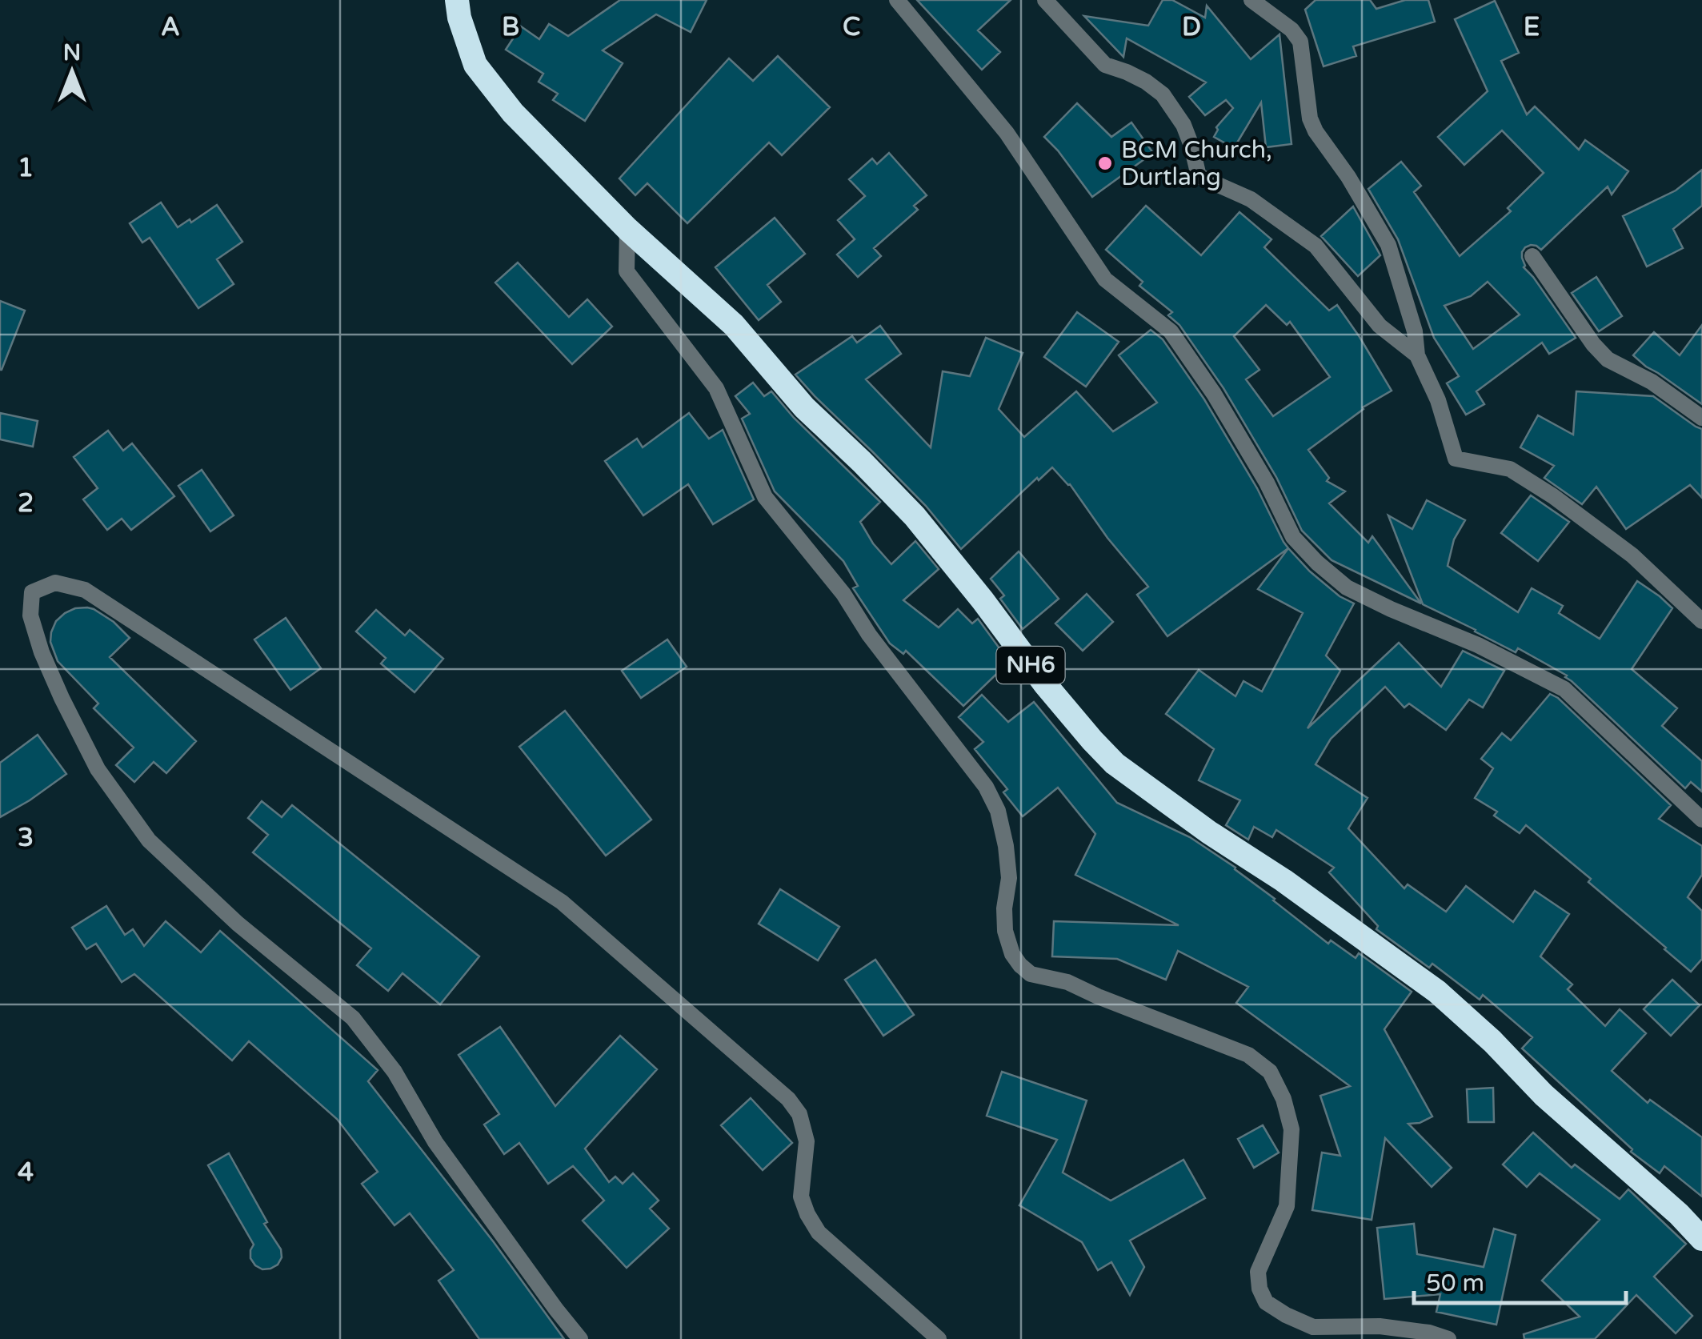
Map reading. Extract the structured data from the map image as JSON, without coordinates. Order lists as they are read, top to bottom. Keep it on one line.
{"streets":{"highway":["NH6"]},"places":["BCM Church, Durtlang"],"scale_bar":"50 m","north":"top","grid":{"columns":["A","B","C","D","E"],"rows":["1","2","3","4"]}}
